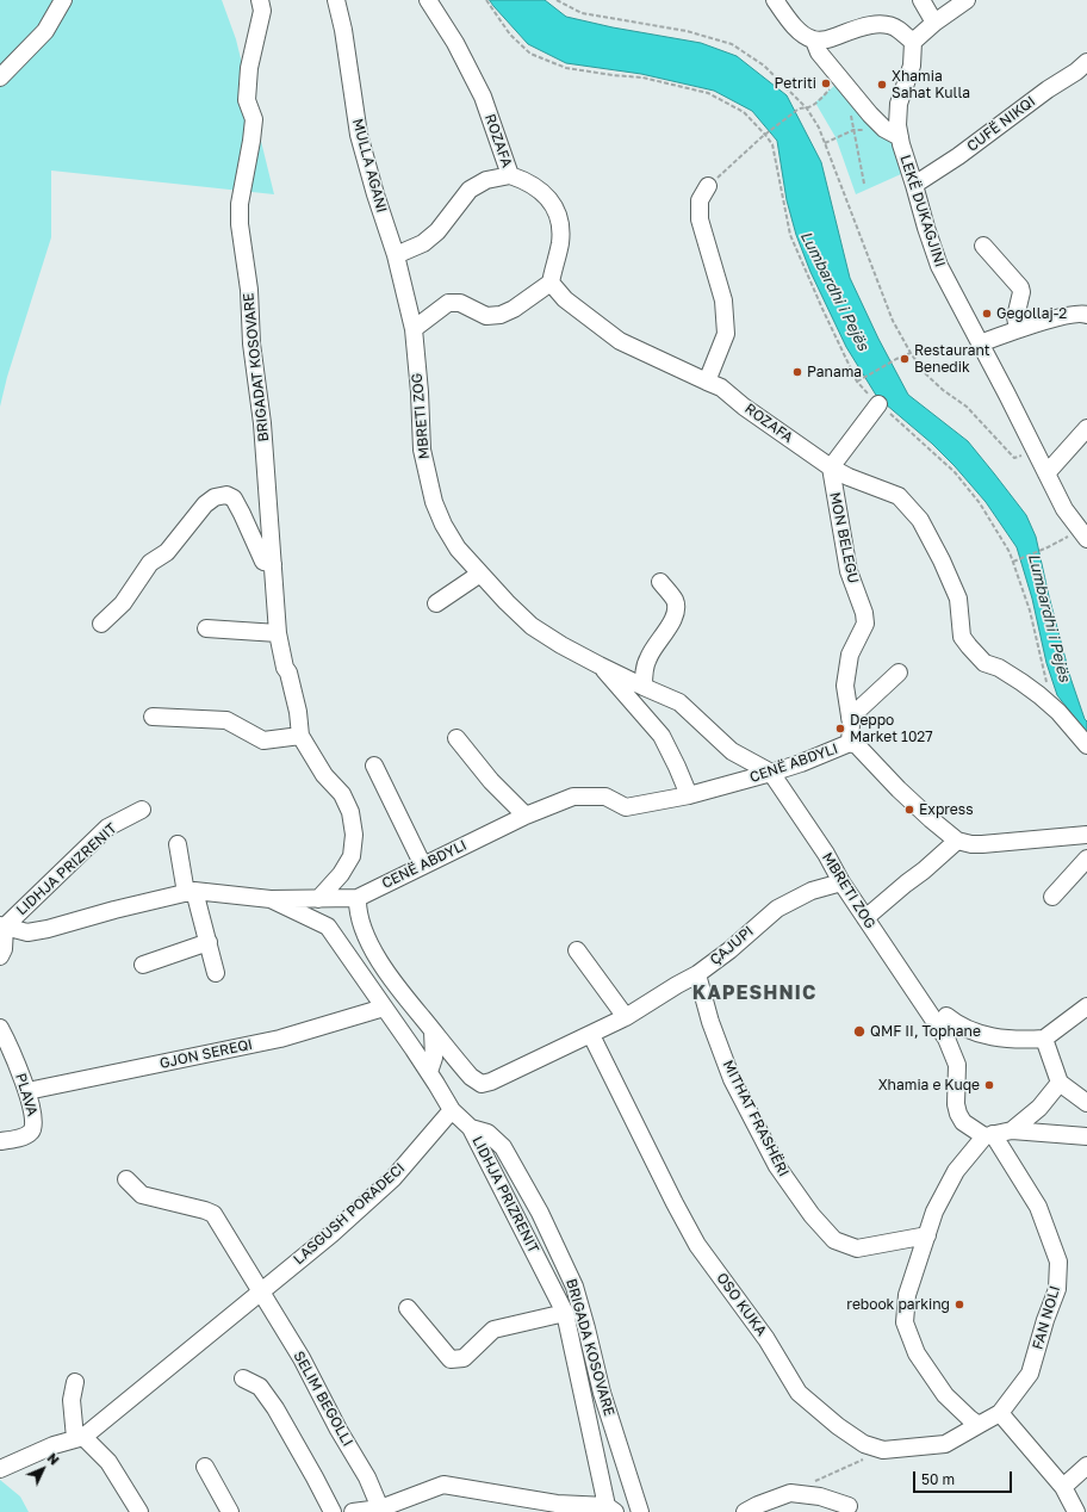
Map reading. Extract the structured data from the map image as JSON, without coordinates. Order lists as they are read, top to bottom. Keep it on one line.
{"streets":{"street":["CUFË NIKQI","ROZAFA","MULLA AGANI","LEKË DUKAGJINI","BRIGADAT KOSOVARE","MBRETI ZOG","MON BELEGU","CENË ABDYLI","LIDHJA PRIZRENIT","ÇAJUPI","GJON SEREQI","PLAVA","MITHAT FRASHËRI","LASGUSH PORADECI","OSO KUKA","FAN NOLI","BRIGADA KOSOVARE","SELIM BEGOLLI"]},"crossings":[["CUFË NIKQI","LEKË DUKAGJINI"],["ROZAFA","MON BELEGU"],["MULLA AGANI","MBRETI ZOG"],["BRIGADAT KOSOVARE","CENË ABDYLI"],["BRIGADAT KOSOVARE","LIDHJA PRIZRENIT"],["MBRETI ZOG","CENË ABDYLI"],["MBRETI ZOG","ÇAJUPI"],["MBRETI ZOG","FAN NOLI"],["MON BELEGU","CENË ABDYLI"],["CENË ABDYLI","LIDHJA PRIZRENIT"],["CENË ABDYLI","ÇAJUPI"],["LIDHJA PRIZRENIT","GJON SEREQI"],["LIDHJA PRIZRENIT","LASGUSH PORADECI"],["LIDHJA PRIZRENIT","BRIGADA KOSOVARE"],["ÇAJUPI","MITHAT FRASHËRI"],["ÇAJUPI","OSO KUKA"],["GJON SEREQI","PLAVA"],["LASGUSH PORADECI","SELIM BEGOLLI"],["OSO KUKA","FAN NOLI"]],"districts":["KAPESHNIC"],"water":["Lumbardhi i Pejës"],"places":["Petriti","Xhamia Sahat Kulla","Gegollaj-2","Restaurant Benedik","Panama","Deppo Market 1027","Express","QMF II, Tophane","Xhamia e Kuqe","rebook parking"],"scale_bar":"50 m","north":"top right"}
